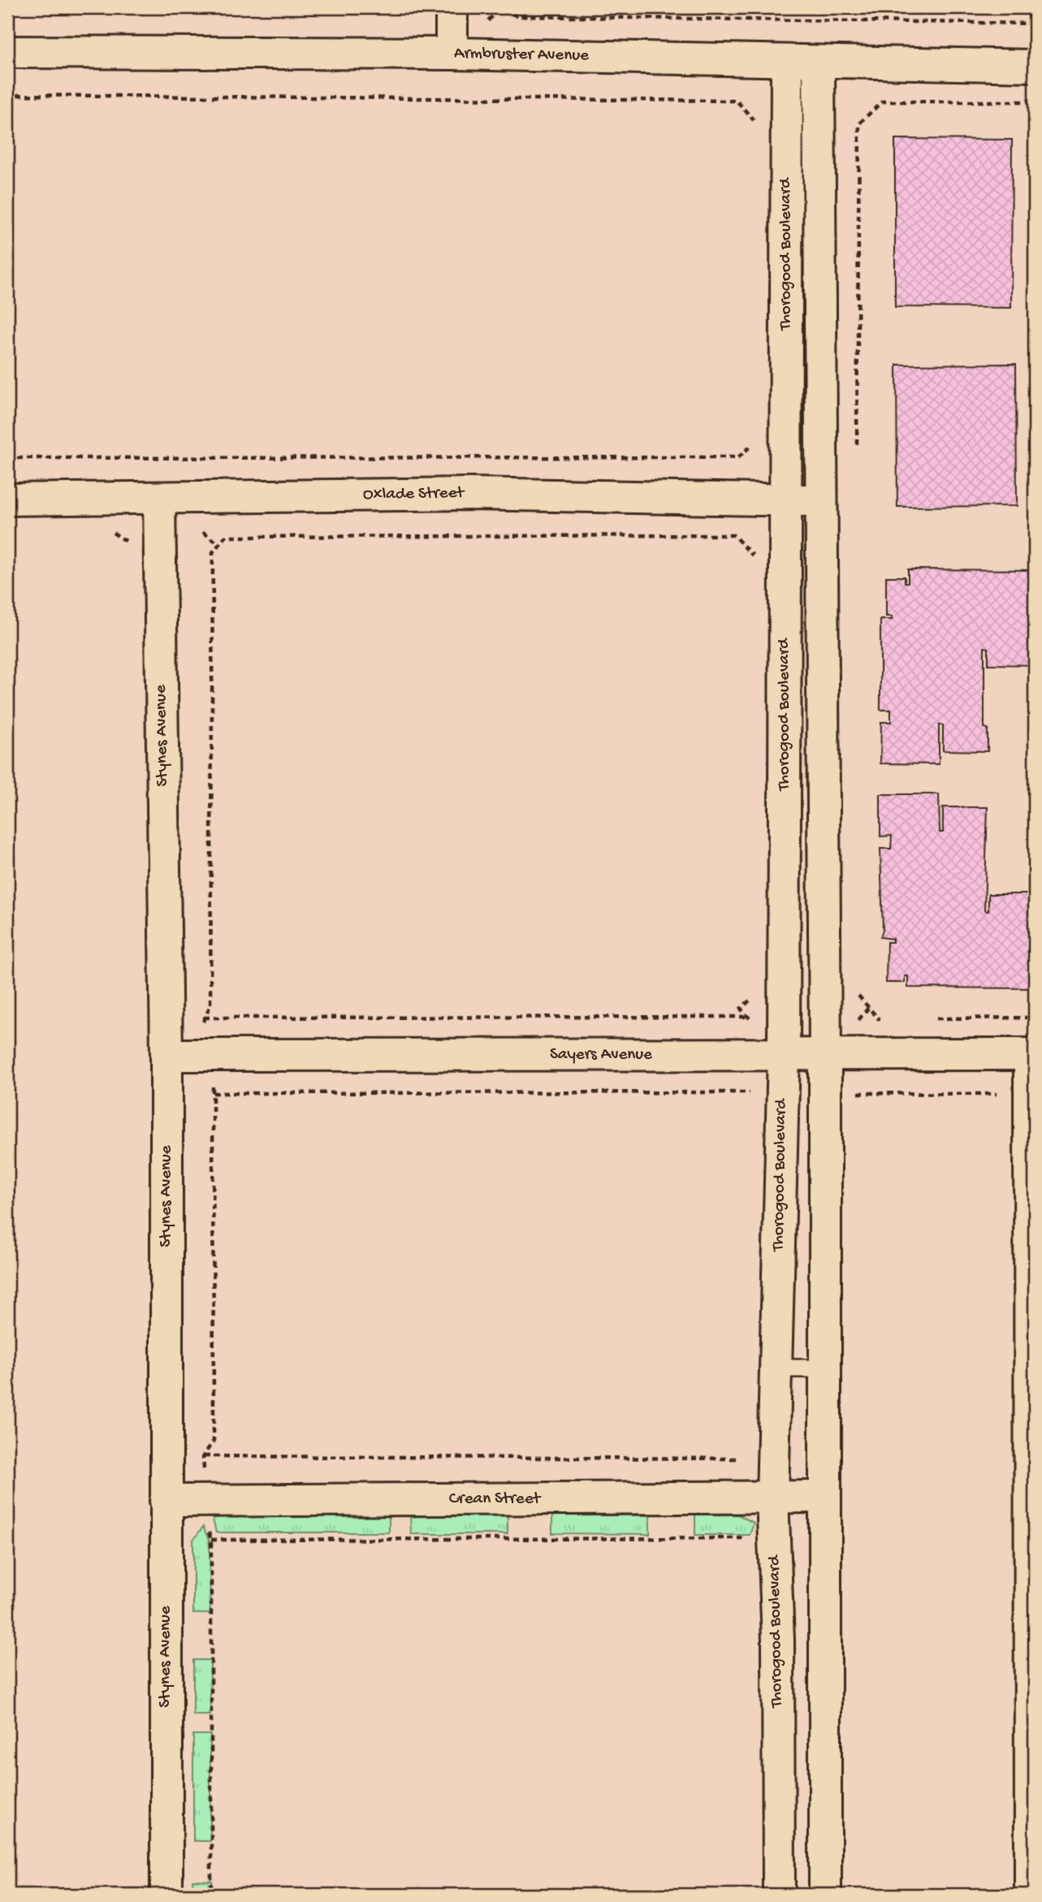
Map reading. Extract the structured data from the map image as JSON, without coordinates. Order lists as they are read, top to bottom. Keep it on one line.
{"streets":{"street":["Armbruster Avenue","Thorogood Boulevard","Oxlade Street","Stynes Avenue","Sayers Avenue","Crean Street"]},"crossings":[["Armbruster Avenue","Thorogood Boulevard"],["Thorogood Boulevard","Oxlade Street"],["Thorogood Boulevard","Sayers Avenue"],["Thorogood Boulevard","Crean Street"],["Oxlade Street","Stynes Avenue"],["Stynes Avenue","Sayers Avenue"],["Stynes Avenue","Crean Street"]]}
